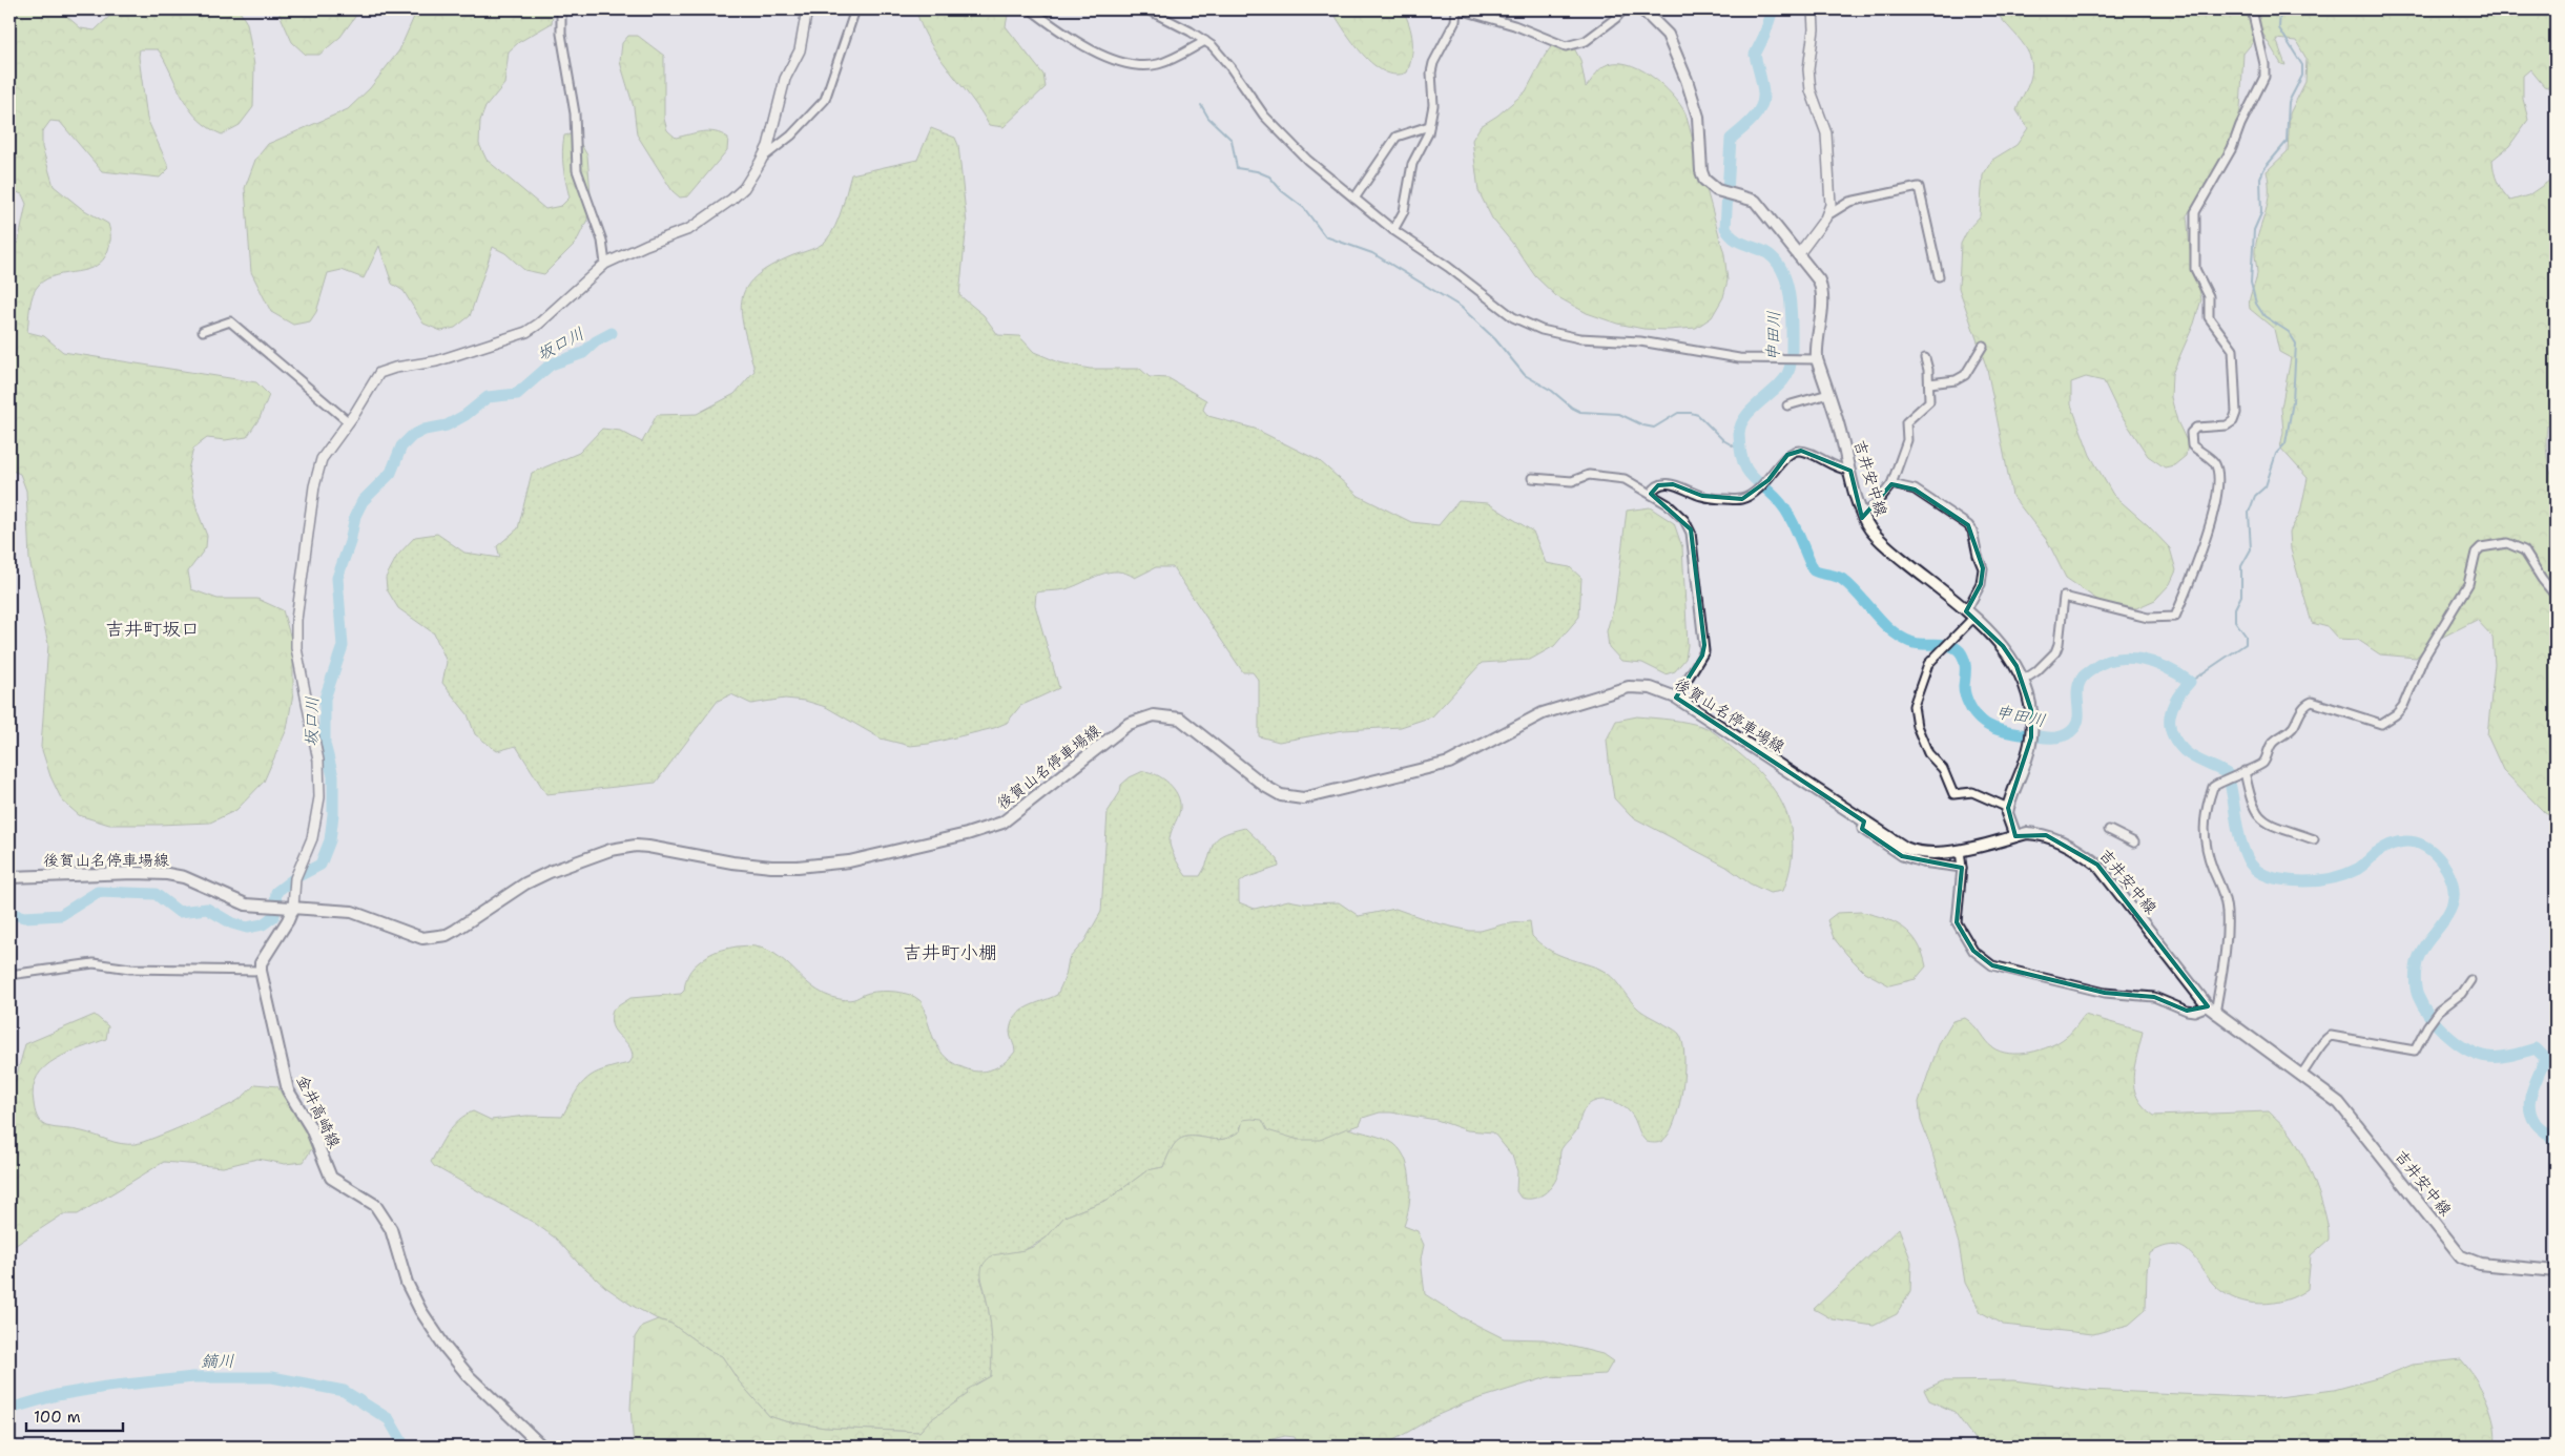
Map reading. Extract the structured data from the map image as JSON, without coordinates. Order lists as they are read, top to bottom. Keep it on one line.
{"streets":{"main road":["吉井安中線","後賀山名停車場線","金井高崎線"]},"crossings":[["吉井安中線","後賀山名停車場線"]],"districts":["吉井町坂口","吉井町小棚"],"water":["申田川","坂口川","鏑川"],"scale_bar":"100 m"}
